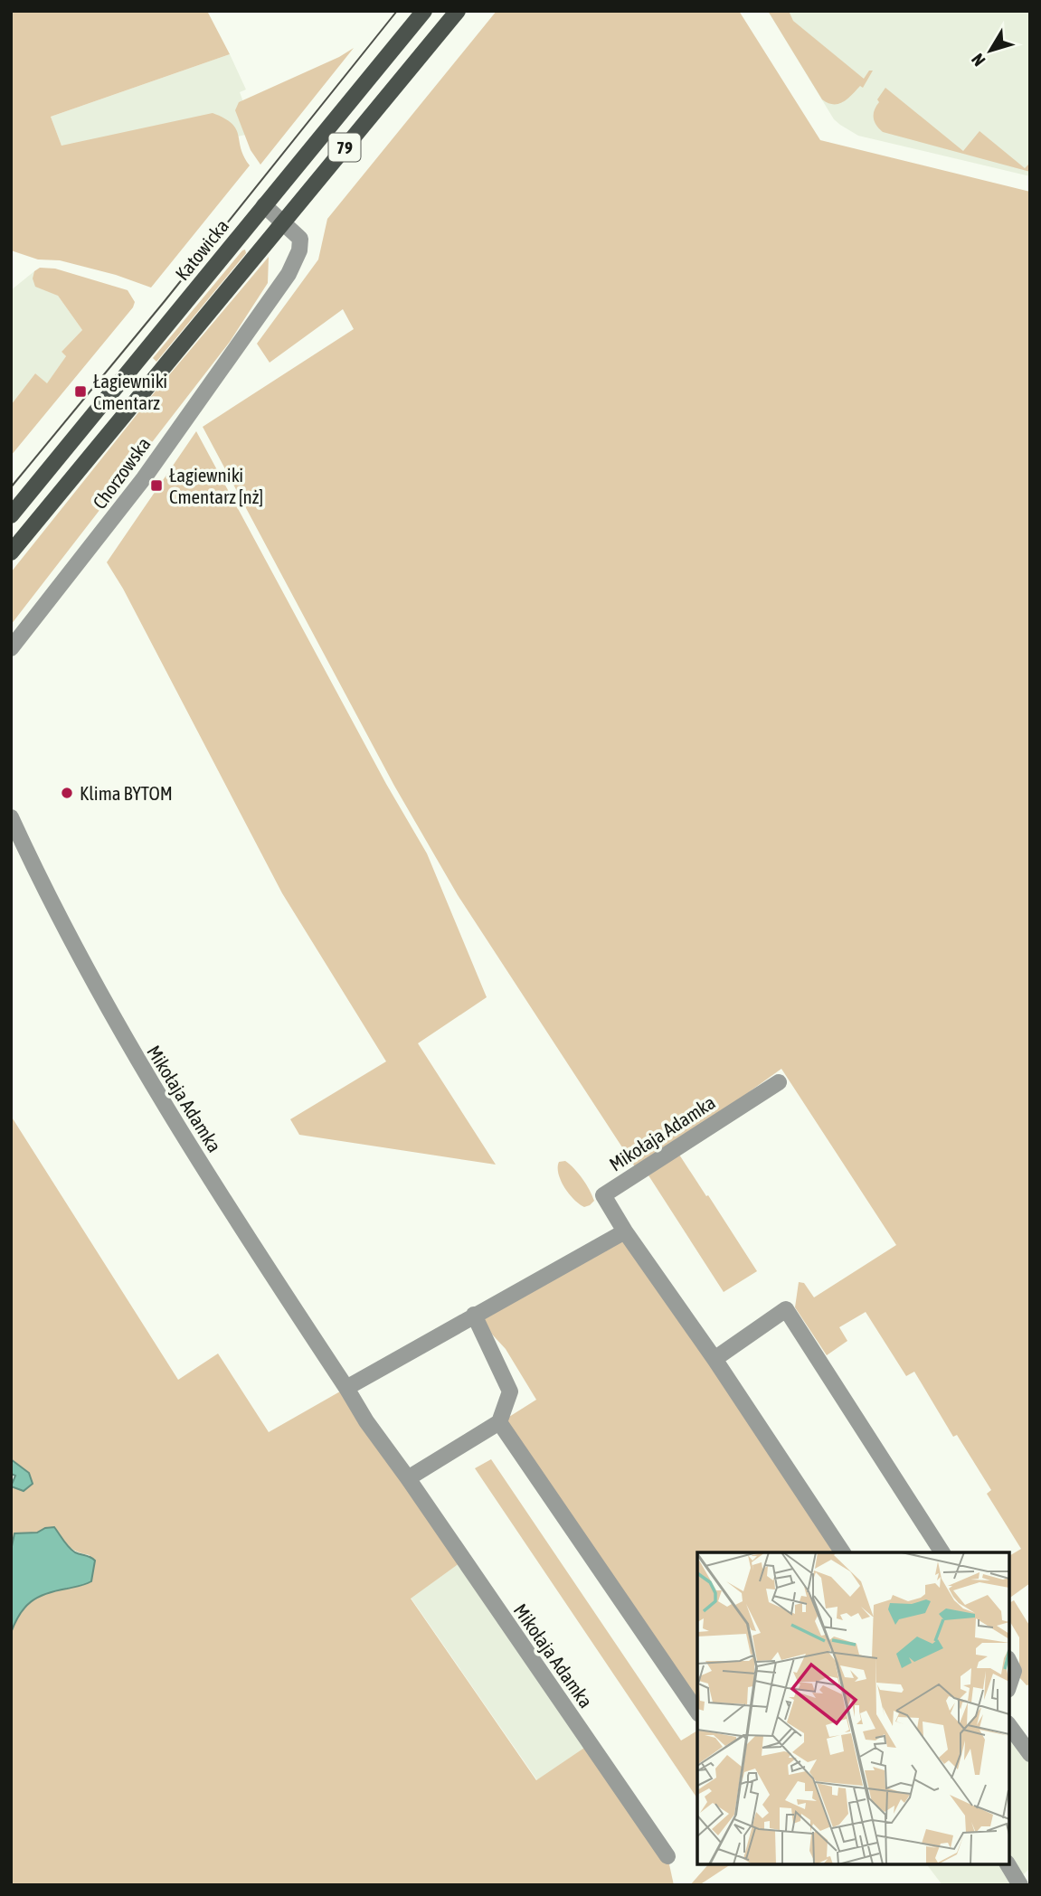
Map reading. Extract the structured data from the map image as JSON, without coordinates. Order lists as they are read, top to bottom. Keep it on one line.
{"streets":{"main road":["79","Katowicka","Chorzowska"],"street":["Mikołaja Adamka"]},"places":{"transit":["Łagiewniki Cmentarz","Łagiewniki Cmentarz [nż]"],"other":["Klima BYTOM"]},"north":"bottom left"}
